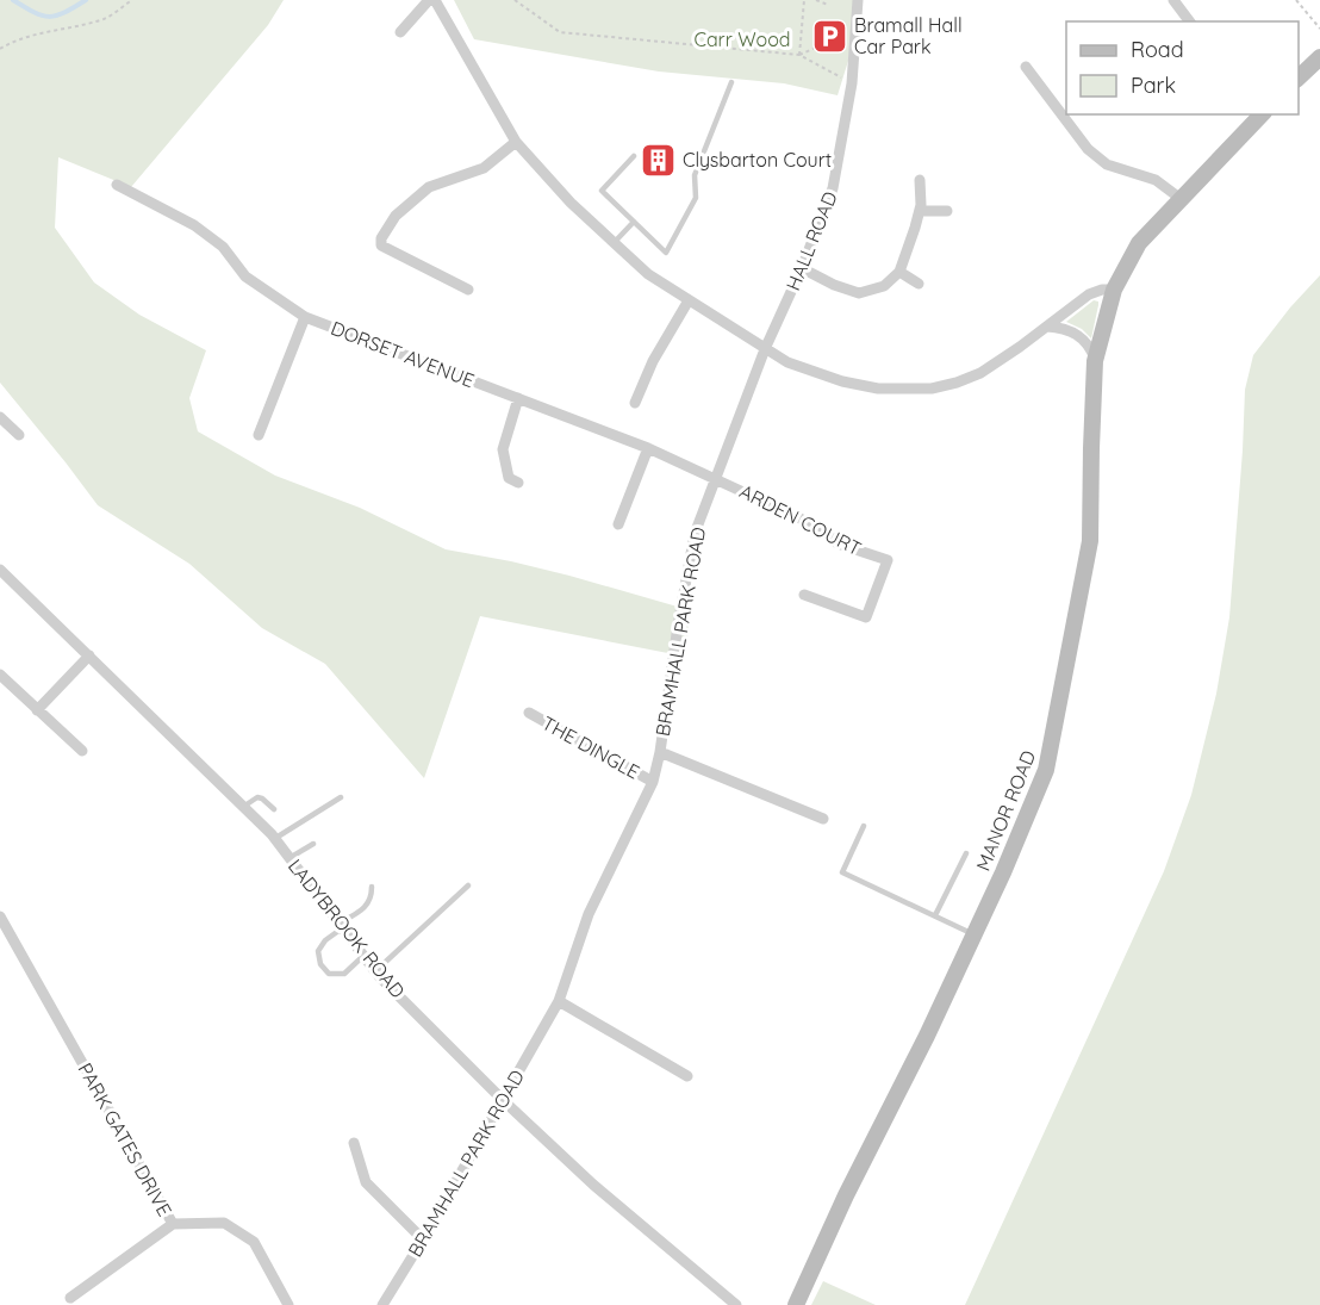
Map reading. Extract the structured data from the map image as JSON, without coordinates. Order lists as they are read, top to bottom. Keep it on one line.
{"streets":{"street":["HALL ROAD","DORSET AVENUE","ARDEN COURT","BRAMHALL PARK ROAD","THE DINGLE","MANOR ROAD","LADYBROOK ROAD","PARK GATES DRIVE"]},"crossings":[["HALL ROAD","BRAMHALL PARK ROAD"],["DORSET AVENUE","ARDEN COURT"],["DORSET AVENUE","BRAMHALL PARK ROAD"],["ARDEN COURT","BRAMHALL PARK ROAD"],["BRAMHALL PARK ROAD","THE DINGLE"],["BRAMHALL PARK ROAD","LADYBROOK ROAD"]],"parks":["Carr Wood"],"places":{"parking":["Bramall Hall Car Park"],"building":["Clysbarton Court"]},"legend":["Road","Park"]}
